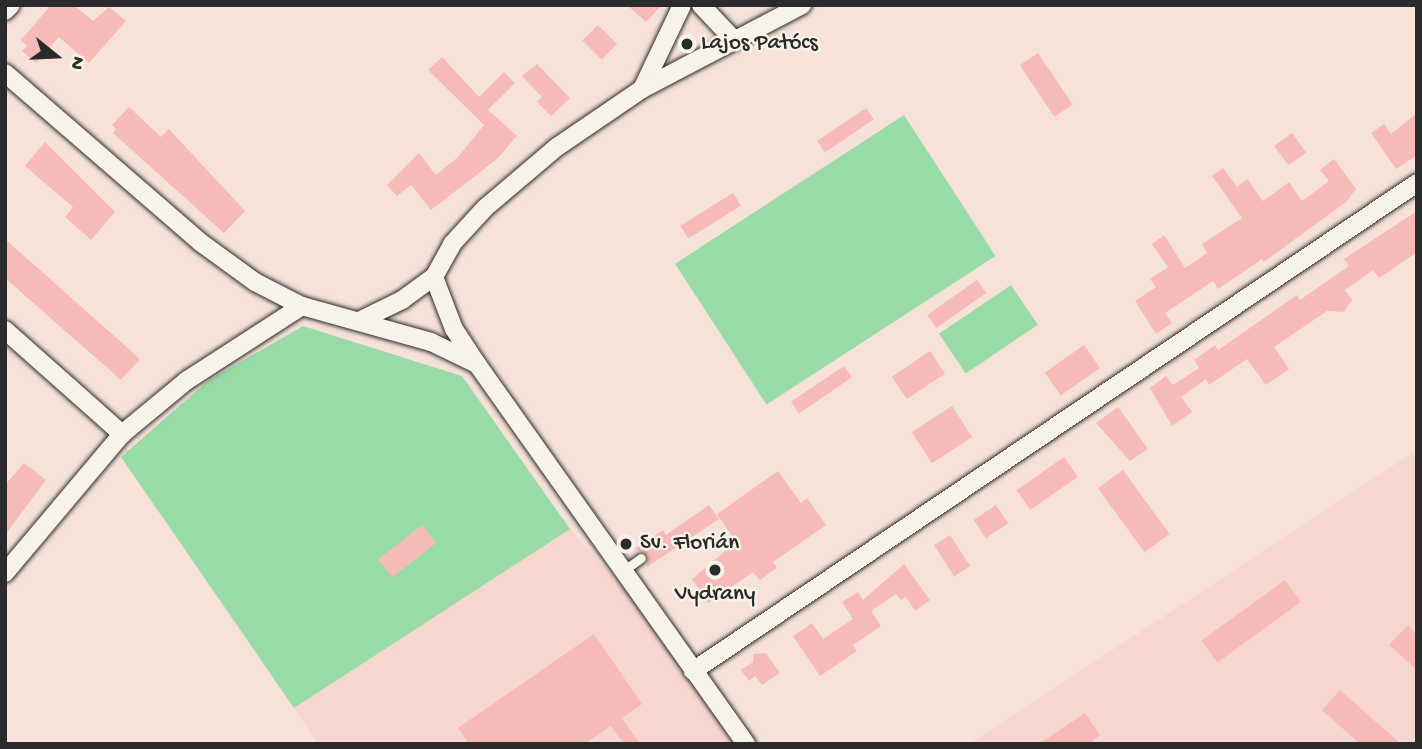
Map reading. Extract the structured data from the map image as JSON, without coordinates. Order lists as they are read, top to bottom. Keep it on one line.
{"places":["Lajos Patócs","Sv. Florián","Vydrany"],"north":"right"}
